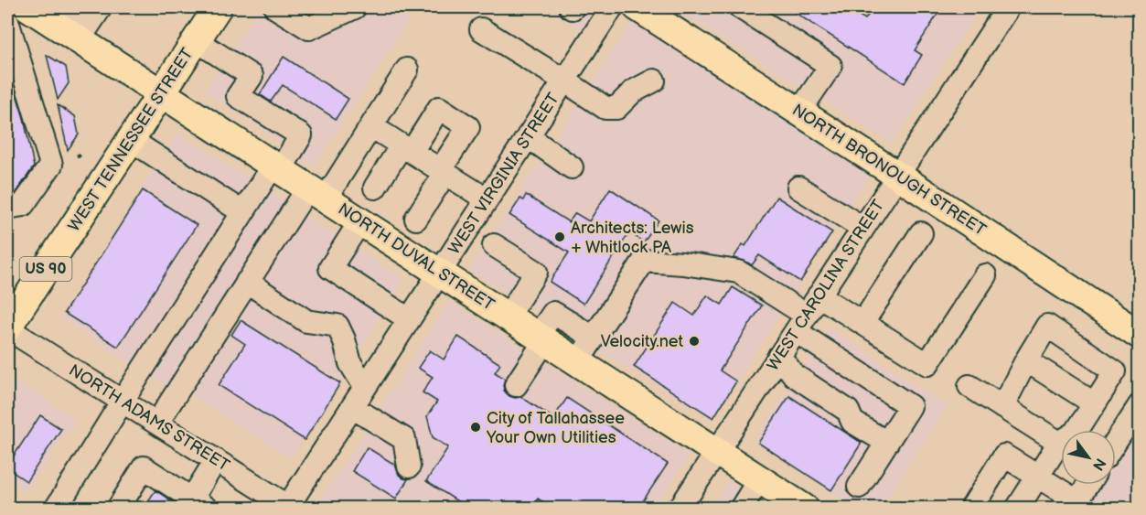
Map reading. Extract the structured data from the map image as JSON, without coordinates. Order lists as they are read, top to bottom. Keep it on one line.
{"streets":{"main road":["WEST TENNESSEE STREET","NORTH BRONOUGH STREET","NORTH DUVAL STREET","US 90"],"street":["WEST VIRGINIA STREET","WEST CAROLINA STREET","NORTH ADAMS STREET"]},"crossings":[["WEST TENNESSEE STREET","NORTH DUVAL STREET"],["WEST TENNESSEE STREET","NORTH ADAMS STREET"],["NORTH BRONOUGH STREET","WEST CAROLINA STREET"],["WEST VIRGINIA STREET","NORTH DUVAL STREET"],["WEST VIRGINIA STREET","NORTH ADAMS STREET"],["NORTH DUVAL STREET","WEST CAROLINA STREET"]],"places":["Architects: Lewis + Whitlock PA","Velocity.net","City of Tallahassee Your Own Utilities"],"north":"bottom right"}
